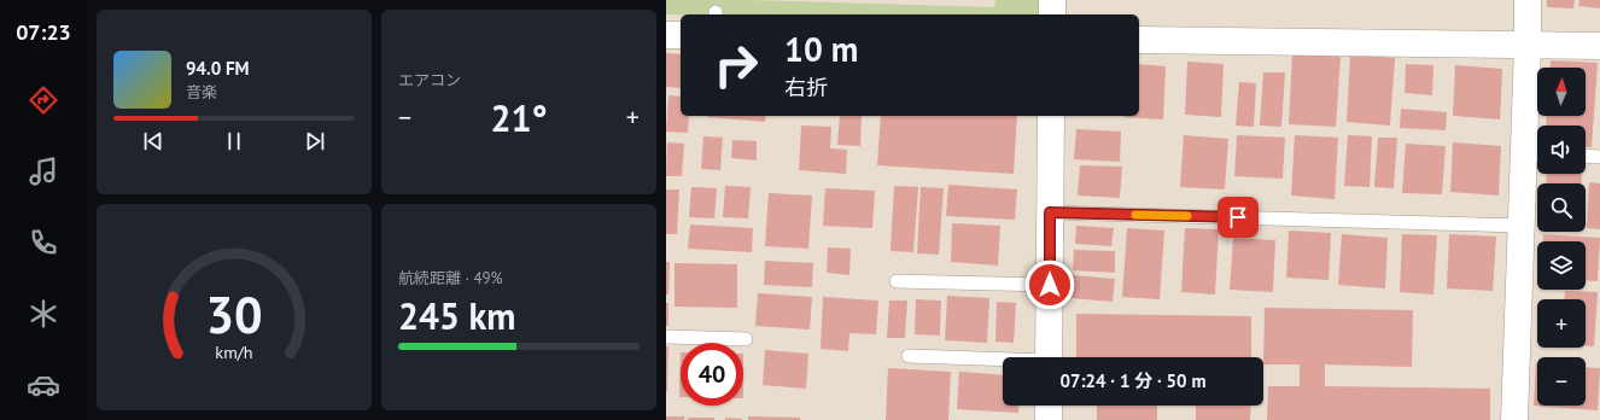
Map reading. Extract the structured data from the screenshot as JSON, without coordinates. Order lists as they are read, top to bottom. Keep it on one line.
{"north":"top","page":{"tabs":"07:23","tile":["エアコン",["航続距離 · 49%","245 km"]],"turn":["10 m","右折"],"song":["94.0 FM","音楽"],"map_buttons":["+","−"],"heat":["−","21°","+"],"limit":"40","trip":"07:24 · 1 分 · 50 m","gauge":["30","km/h"]}}
